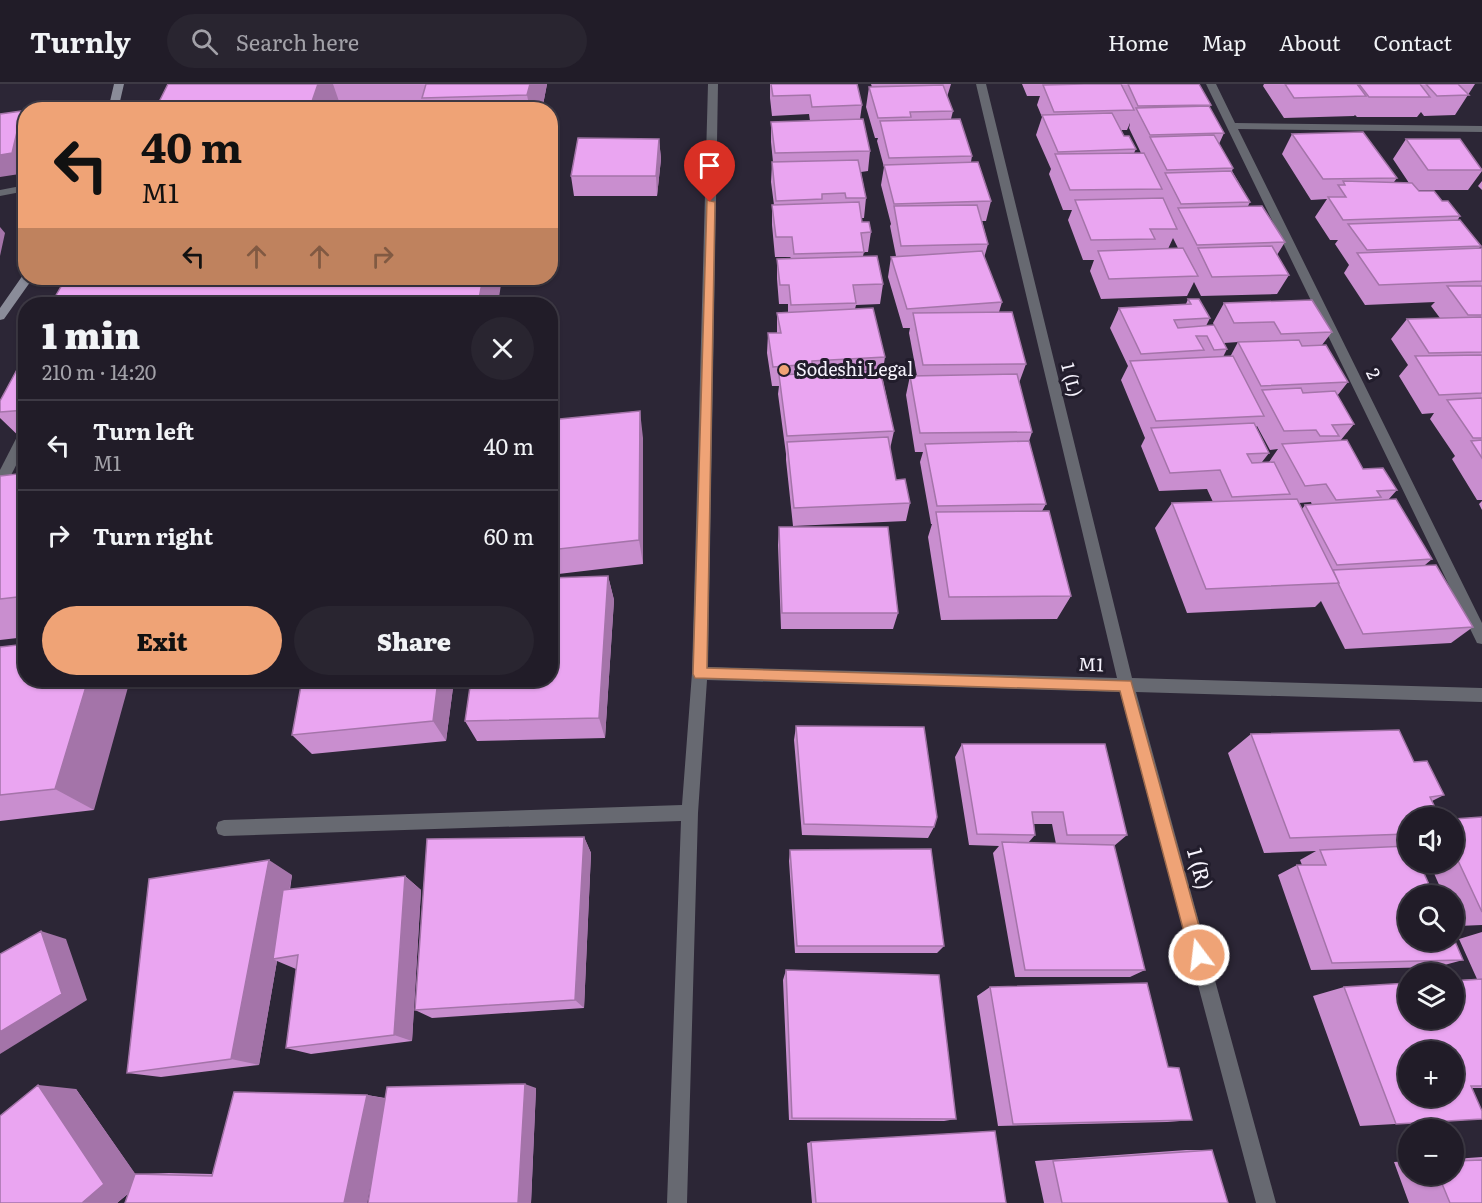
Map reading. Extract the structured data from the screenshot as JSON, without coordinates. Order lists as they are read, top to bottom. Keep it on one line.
{"streets":{"street":["2","1 (L)","M1","1 (R)"]},"crossings":[["1 (L)","M1"],["1 (L)","1 (R)"],["M1","1 (R)"]],"places":["Sodeshi Legal"],"page":{"header":"Turnly","search":"Search here","nav":["Home","Map","About","Contact"],"turn":["40 m","M1"],"heading":["1 min","210 m · 14:20"],"list":[{"name":"Turn left","note":"M1","value":"40 m"},{"name":"Turn right","value":"60 m"}],"buttons":["Exit","Share"],"map_buttons":["+","−"]}}
